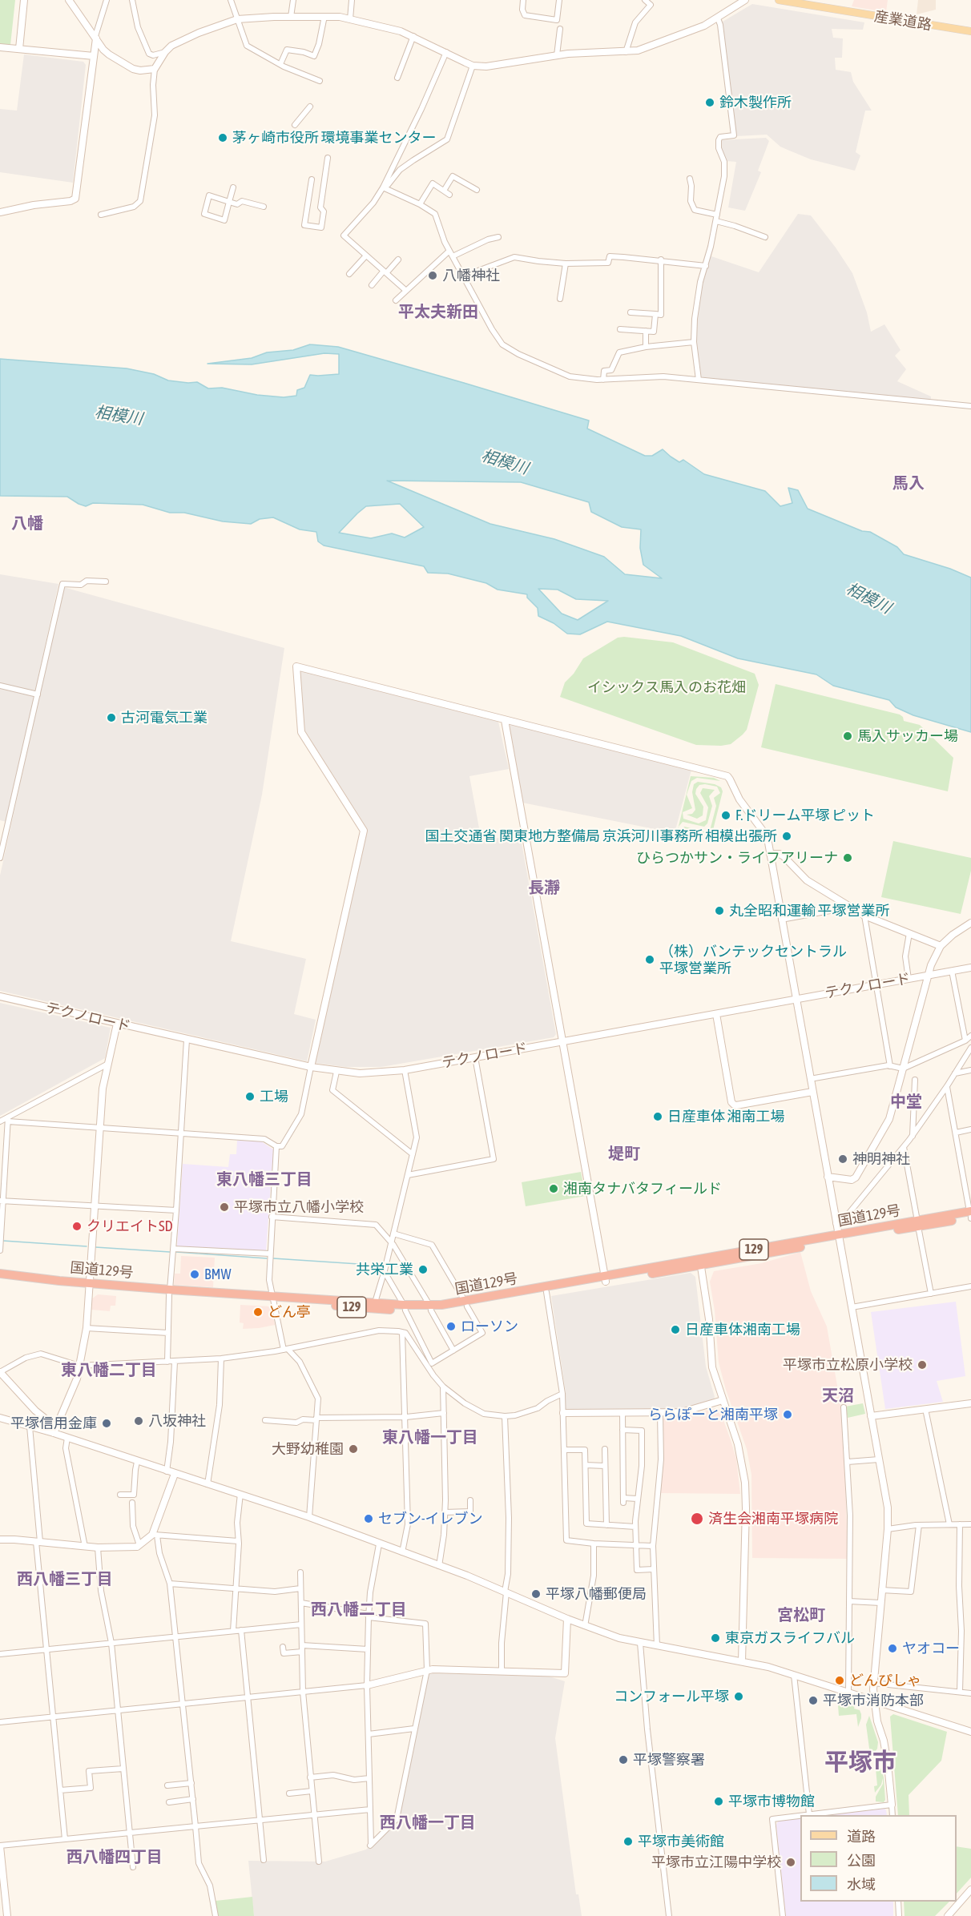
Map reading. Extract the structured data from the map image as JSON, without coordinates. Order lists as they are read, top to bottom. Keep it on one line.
{"streets":{"highway":["国道129号","129"],"main road":["産業道路"],"street":["テクノロード"]},"districts":["平太夫新田","馬入","八幡","長瀞","中堂","堤町","東八幡三丁目","東八幡二丁目","天沼","東八幡一丁目","西八幡三丁目","西八幡二丁目","宮松町","平塚市","西八幡一丁目","西八幡四丁目"],"water":["相模川"],"parks":["イシックス馬入のお花畑"],"places":["鈴木製作所","茅ヶ崎市役所 環境事業センター","八幡神社","古河電気工業","馬入サッカー場","F.ドリーム平塚 ピット","国土交通省 関東地方整備局 京浜河川事務所 相模出張所","ひらつかサン・ライフアリーナ","丸全昭和運輸 平塚営業所","（株）バンテックセントラル 平塚営業所","工場","日産車体 湘南工場","神明神社","湘南タナバタフィールド","平塚市立八幡小学校","クリエイトSD","共栄工業","BMW","どん亭","ローソン","日産車体湘南工場","平塚市立松原小学校","ららぽーと湘南平塚","八坂神社","平塚信用金庫","大野幼稚園","セブン-イレブン","済生会湘南平塚病院","平塚八幡郵便局","東京ガスライフバル","ヤオコー","どんぴしゃ","コンフォール平塚","平塚市消防本部","平塚警察署","平塚市博物館","平塚市美術館","平塚市立江陽中学校"],"legend":["道路","公園","水域"]}
